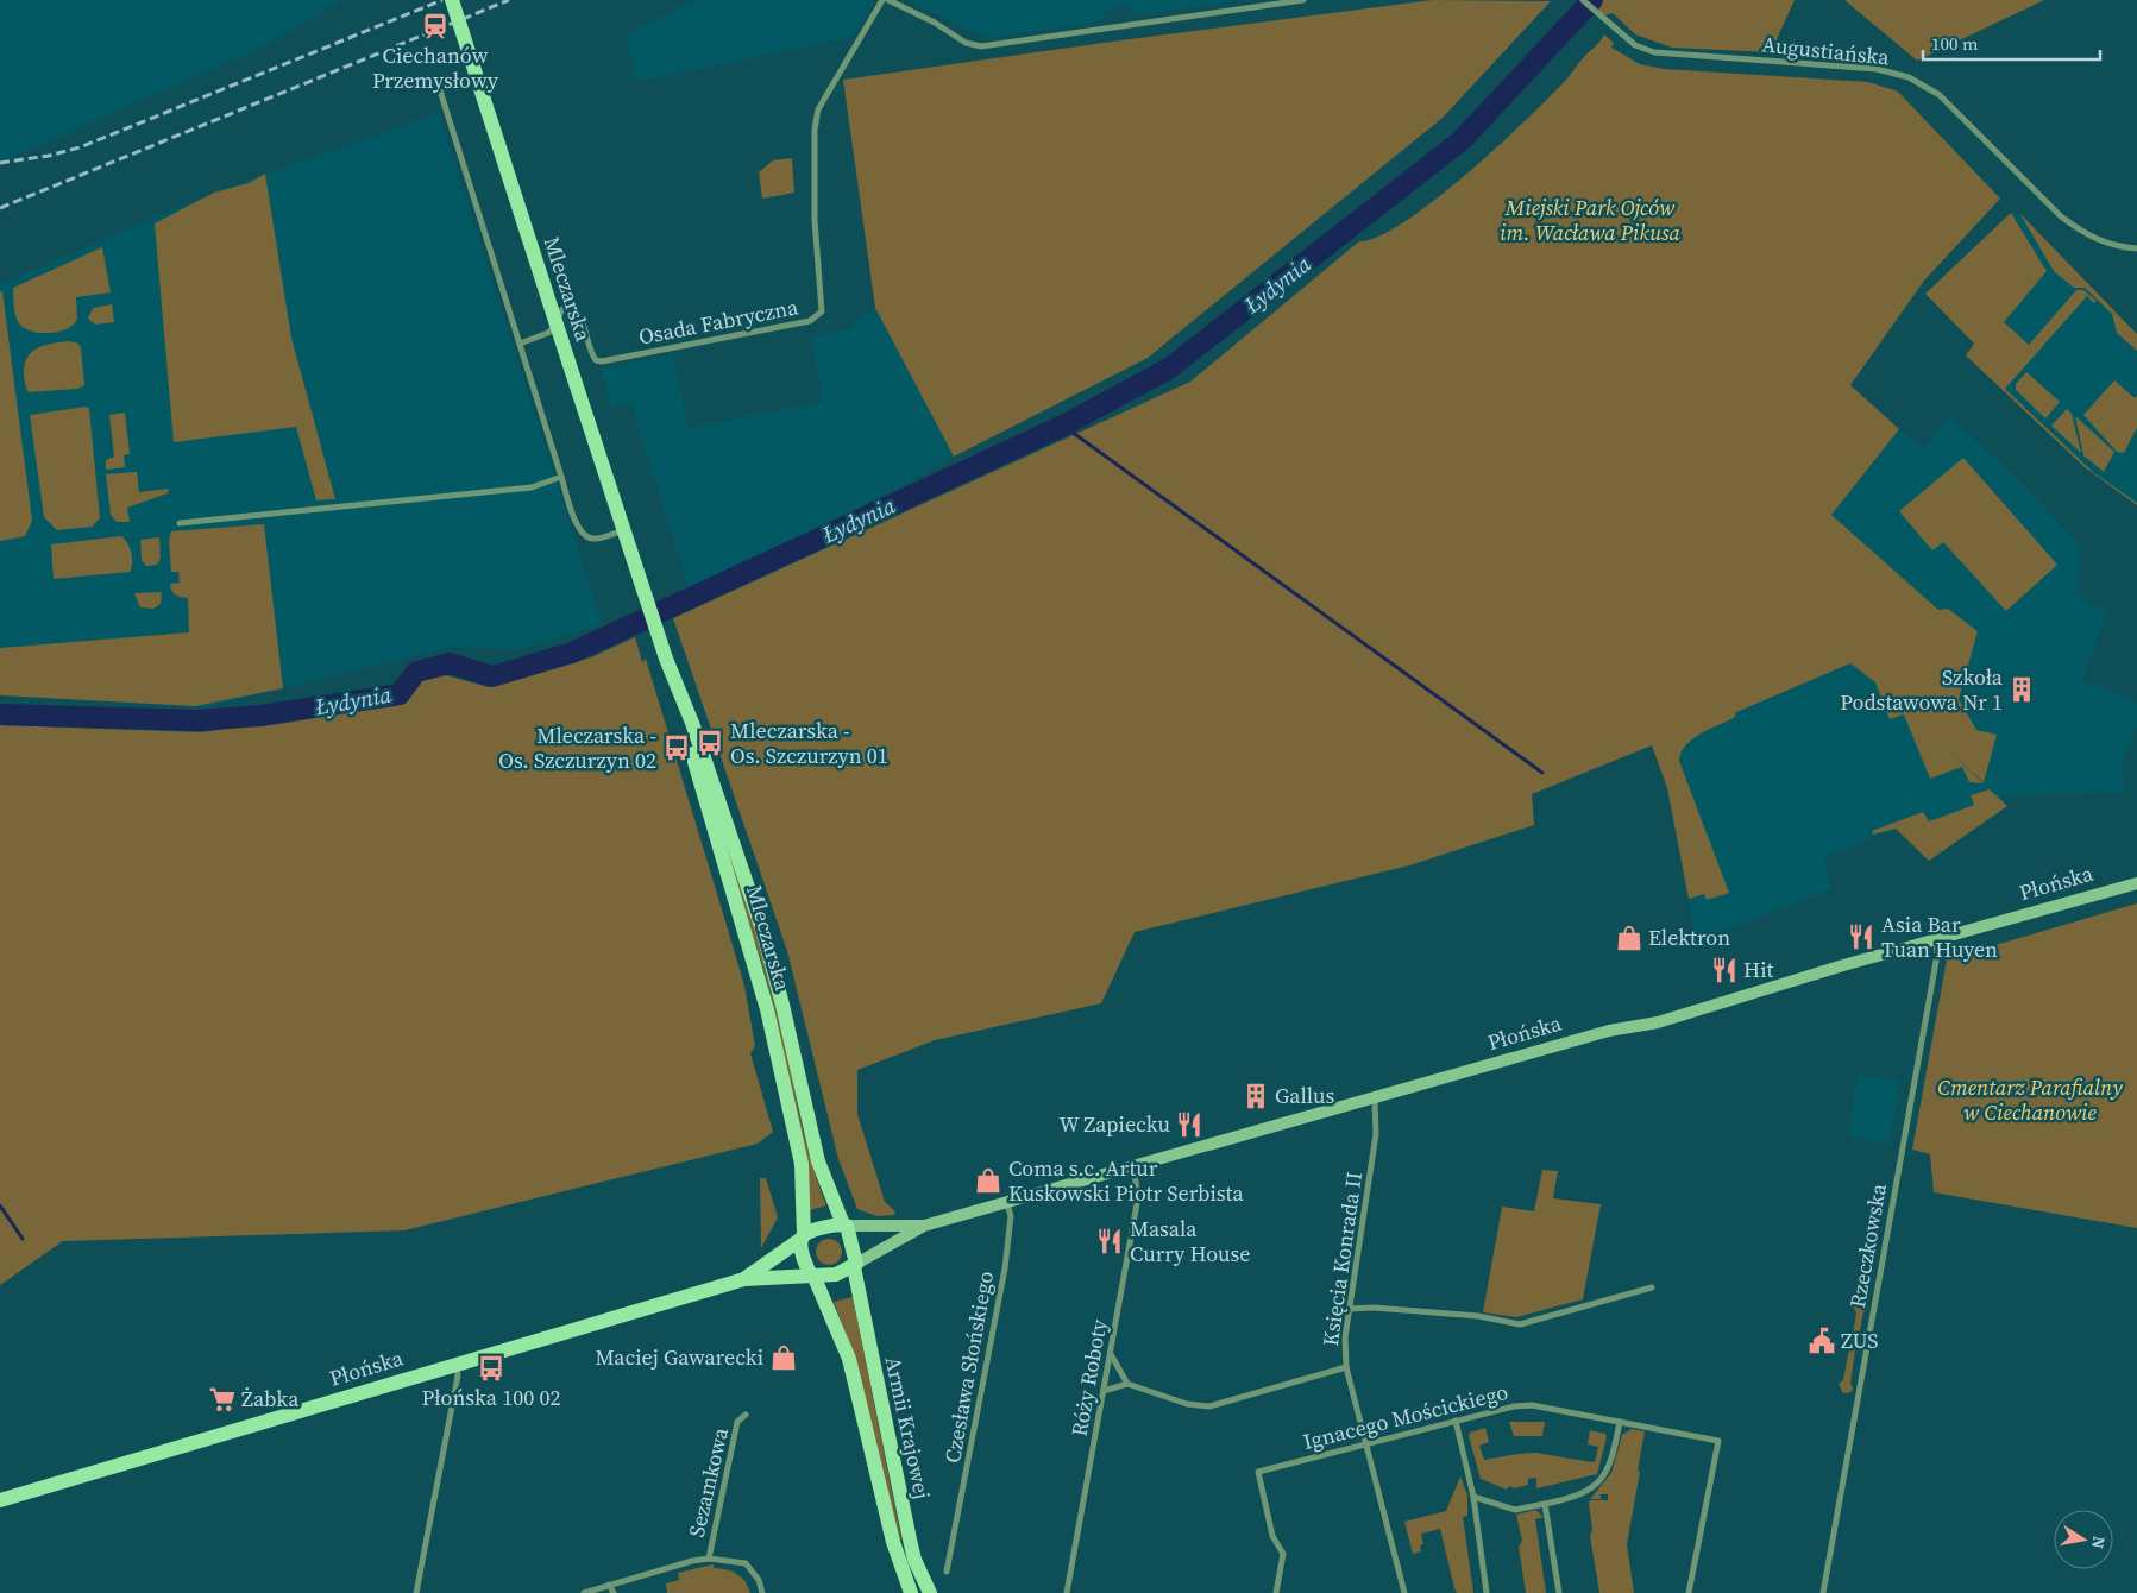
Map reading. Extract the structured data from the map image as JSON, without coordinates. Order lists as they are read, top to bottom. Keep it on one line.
{"streets":{"main road":["Mleczarska","Płońska","Armii Krajowej"],"street":["Augustiańska","Osada Fabryczna","Rzeczkowska","Księcia Konrada II","Czesława Słońskiego","Róży Roboty","Ignacego Mościckiego","Sezamkowa"]},"crossings":[["Mleczarska","Płońska"],["Mleczarska","Armii Krajowej"],["Płońska","Rzeczkowska"],["Płońska","Księcia Konrada II"],["Płońska","Czesława Słońskiego"],["Płońska","Róży Roboty"],["Płońska","Armii Krajowej"],["Księcia Konrada II","Ignacego Mościckiego"]],"water":["Łydynia"],"parks":["Miejski Park Ojców im. Wacława Pikusa","Cmentarz Parafialny w Ciechanowie"],"places":{"station":["Ciechanów Przemysłowy"],"building":["Szkoła Podstawowa Nr 1","Gallus"],"bus stop":["Mleczarska - Os. Szczurzyn 01","Mleczarska - Os. Szczurzyn 02","Płońska 100 02"],"restaurant":["Asia Bar Tuan Huyen","Hit","W Zapiecku","Masala Curry House"],"shop":["Elektron","Coma s.c. Artur Kuskowski Piotr Serbista","Maciej Gawarecki"],"public building":["ZUS"],"supermarket":["Żabka"]},"scale_bar":"100 m","north":"right"}
